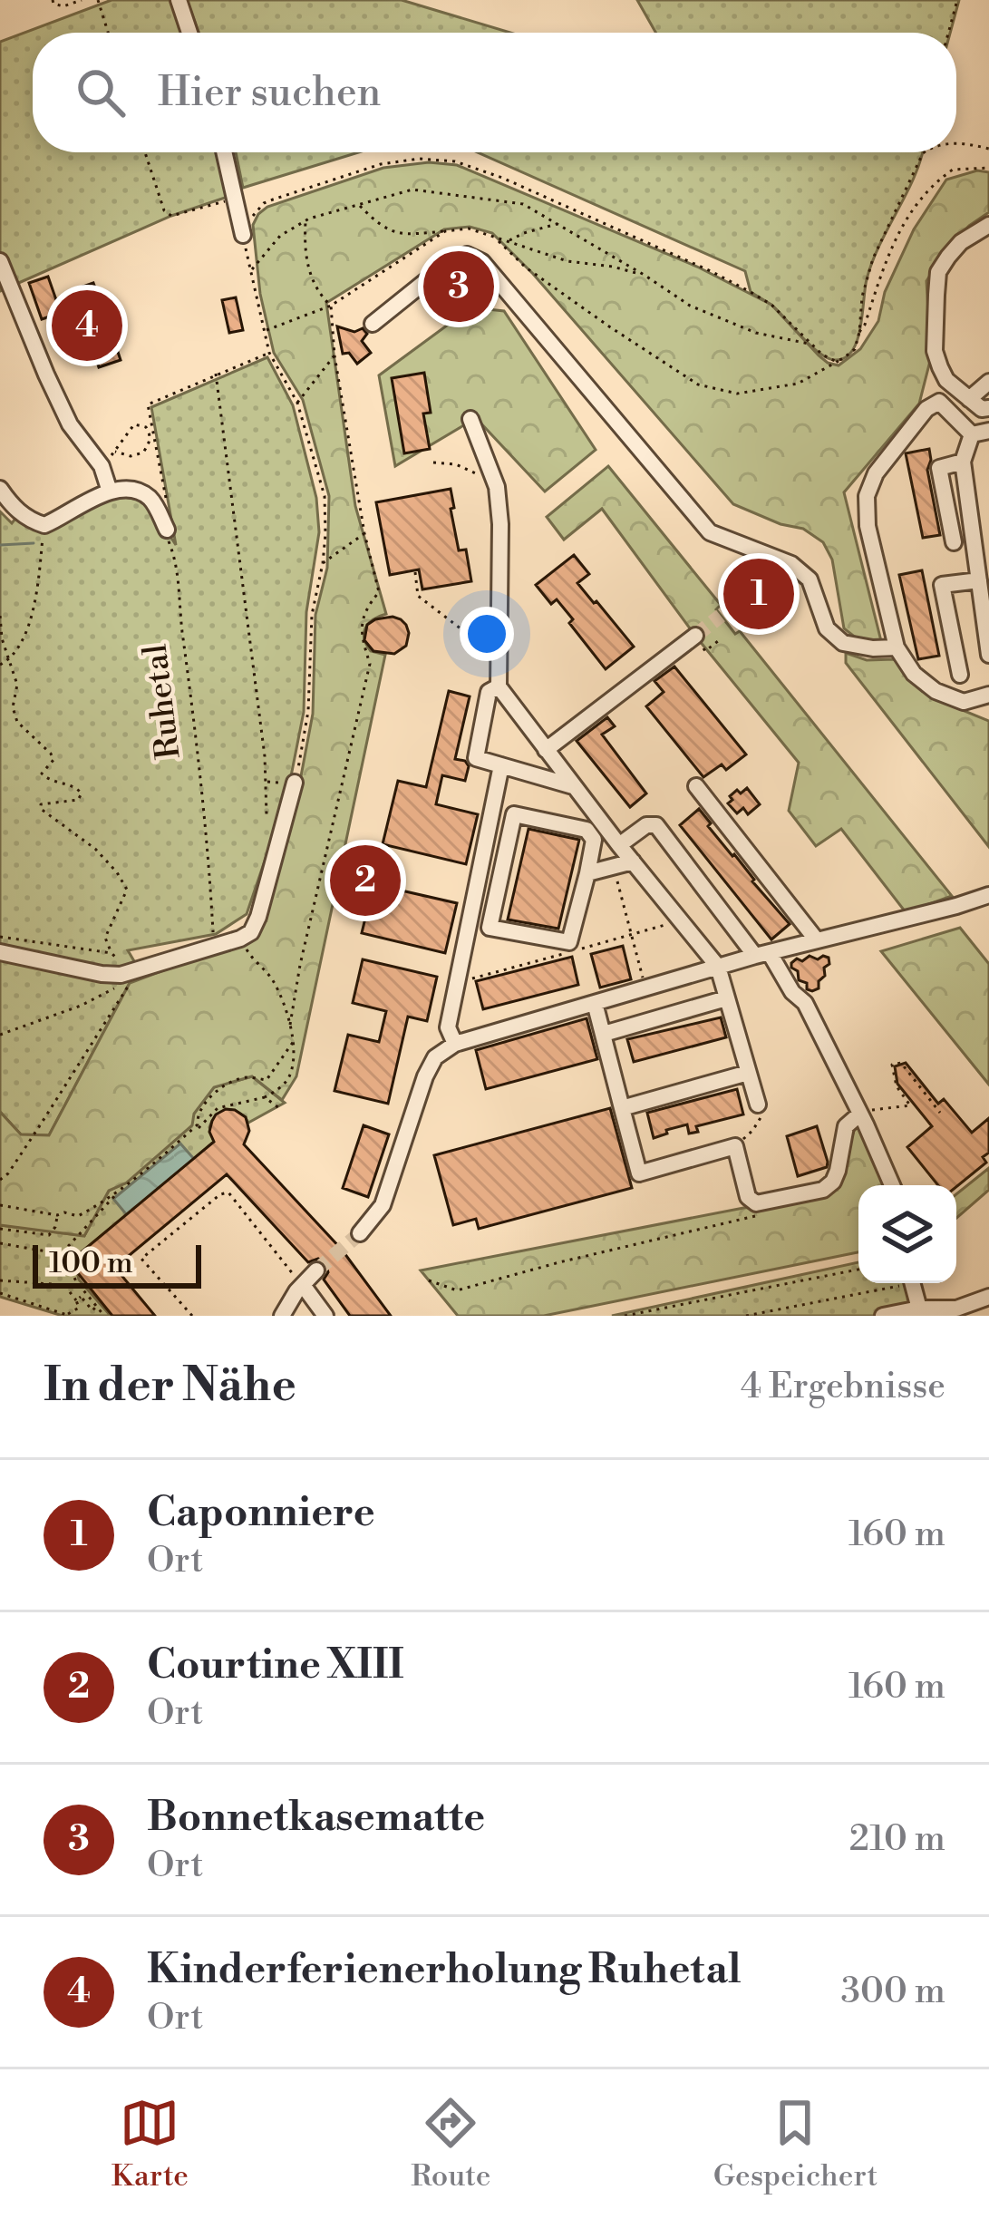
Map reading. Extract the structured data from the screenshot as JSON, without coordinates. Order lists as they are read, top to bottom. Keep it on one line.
{"streets":{"path":["Ruhetal"]},"scale_bar":"100 m","page":{"search":"Hier suchen","pins":["3","4","1","2"],"scale":"100 m","heading":["In der Nähe","4 Ergebnisse"],"list":[{"mark":"1","name":"Caponniere","note":"Ort","value":"160 m"},{"mark":"2","name":"Courtine XIII","note":"Ort","value":"160 m"},{"mark":"3","name":"Bonnetkasematte","note":"Ort","value":"210 m"},{"mark":"4","name":"Kinderferienerholung Ruhetal","note":"Ort","value":"300 m"}],"nav":["Karte","Route","Gespeichert"]}}
